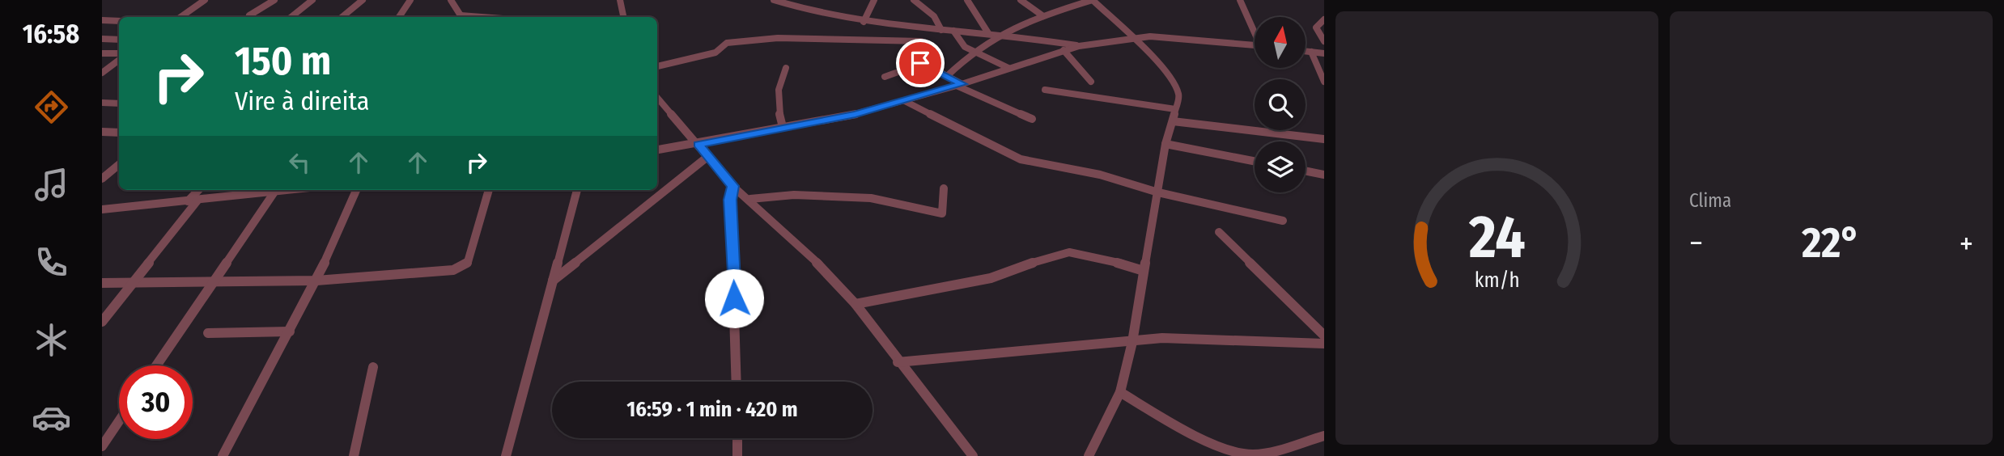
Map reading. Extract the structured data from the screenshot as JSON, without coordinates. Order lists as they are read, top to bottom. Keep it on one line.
{"north":"top","page":{"tabs":"16:58","tile":"Clima","turn":["150 m","Vire à direita"],"heat":["−","22°","+"],"limit":"30","trip":"16:59 · 1 min · 420 m","gauge":["24","km/h"]}}
